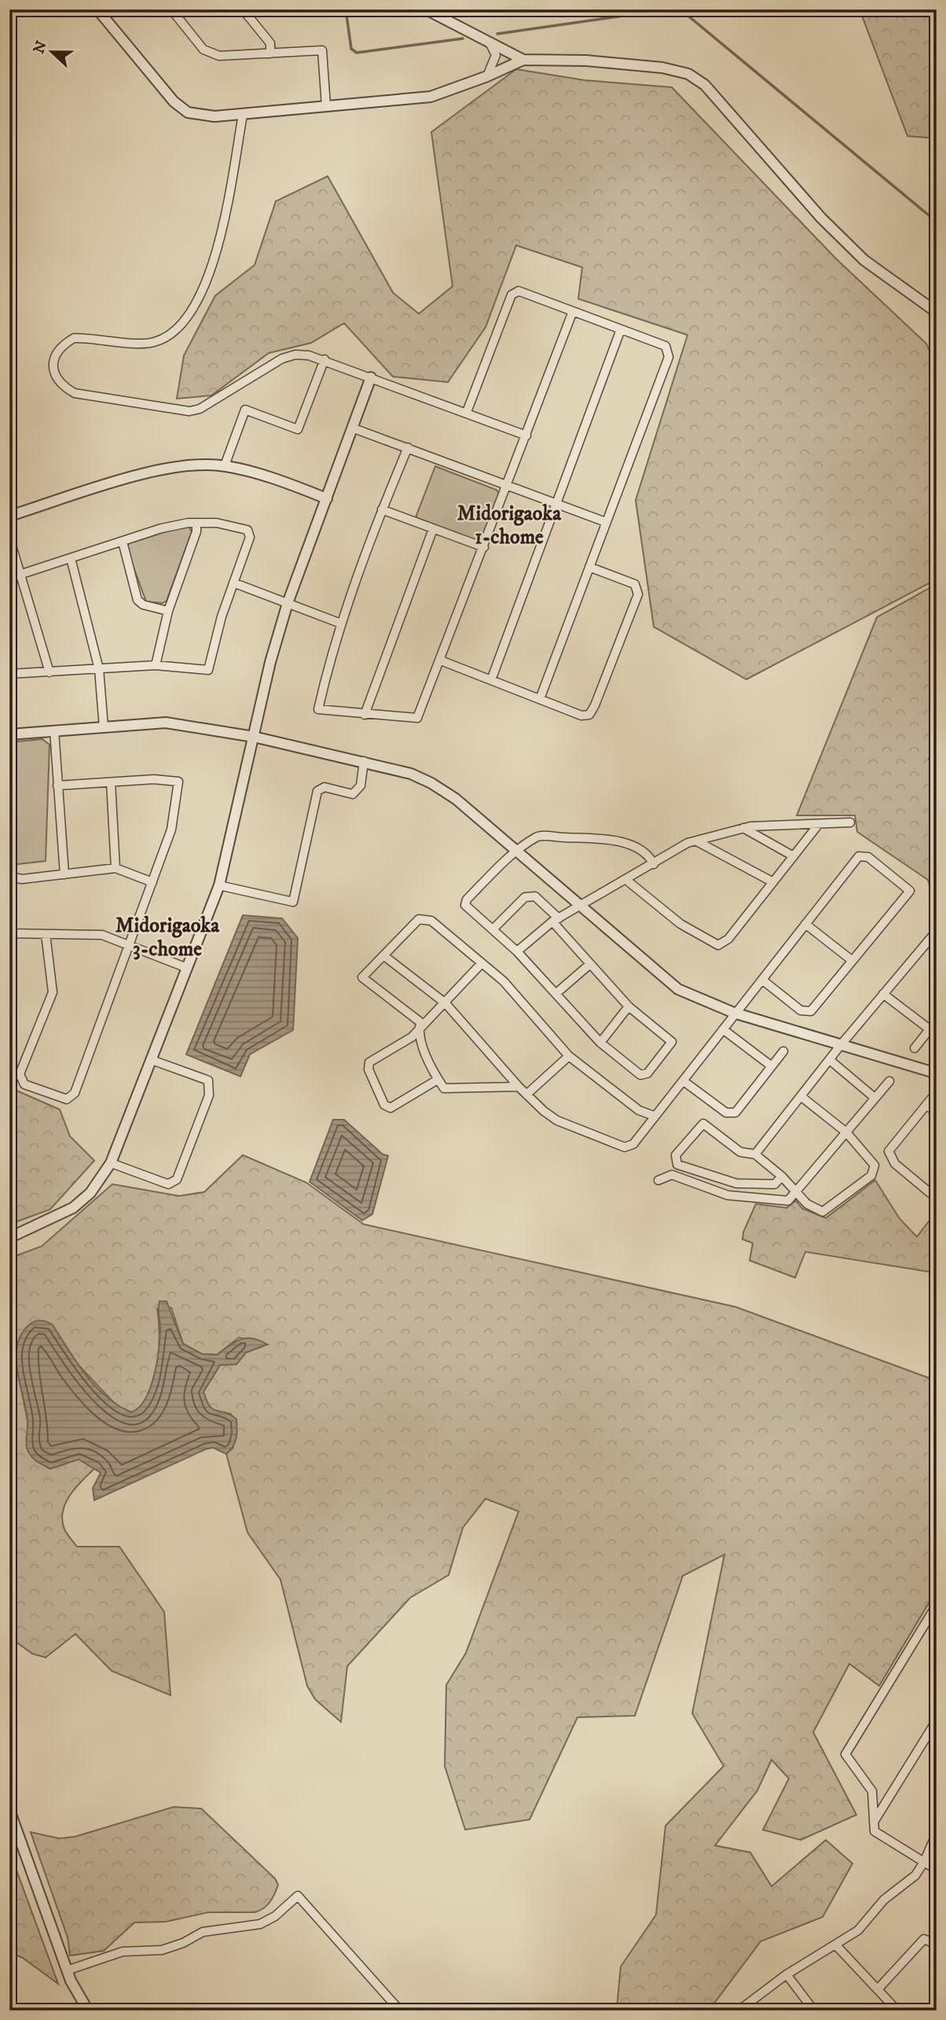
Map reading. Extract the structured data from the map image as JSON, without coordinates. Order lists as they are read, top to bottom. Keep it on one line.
{"districts":["Midorigaoka 1-chome","Midorigaoka 3-chome"],"north":"left"}
